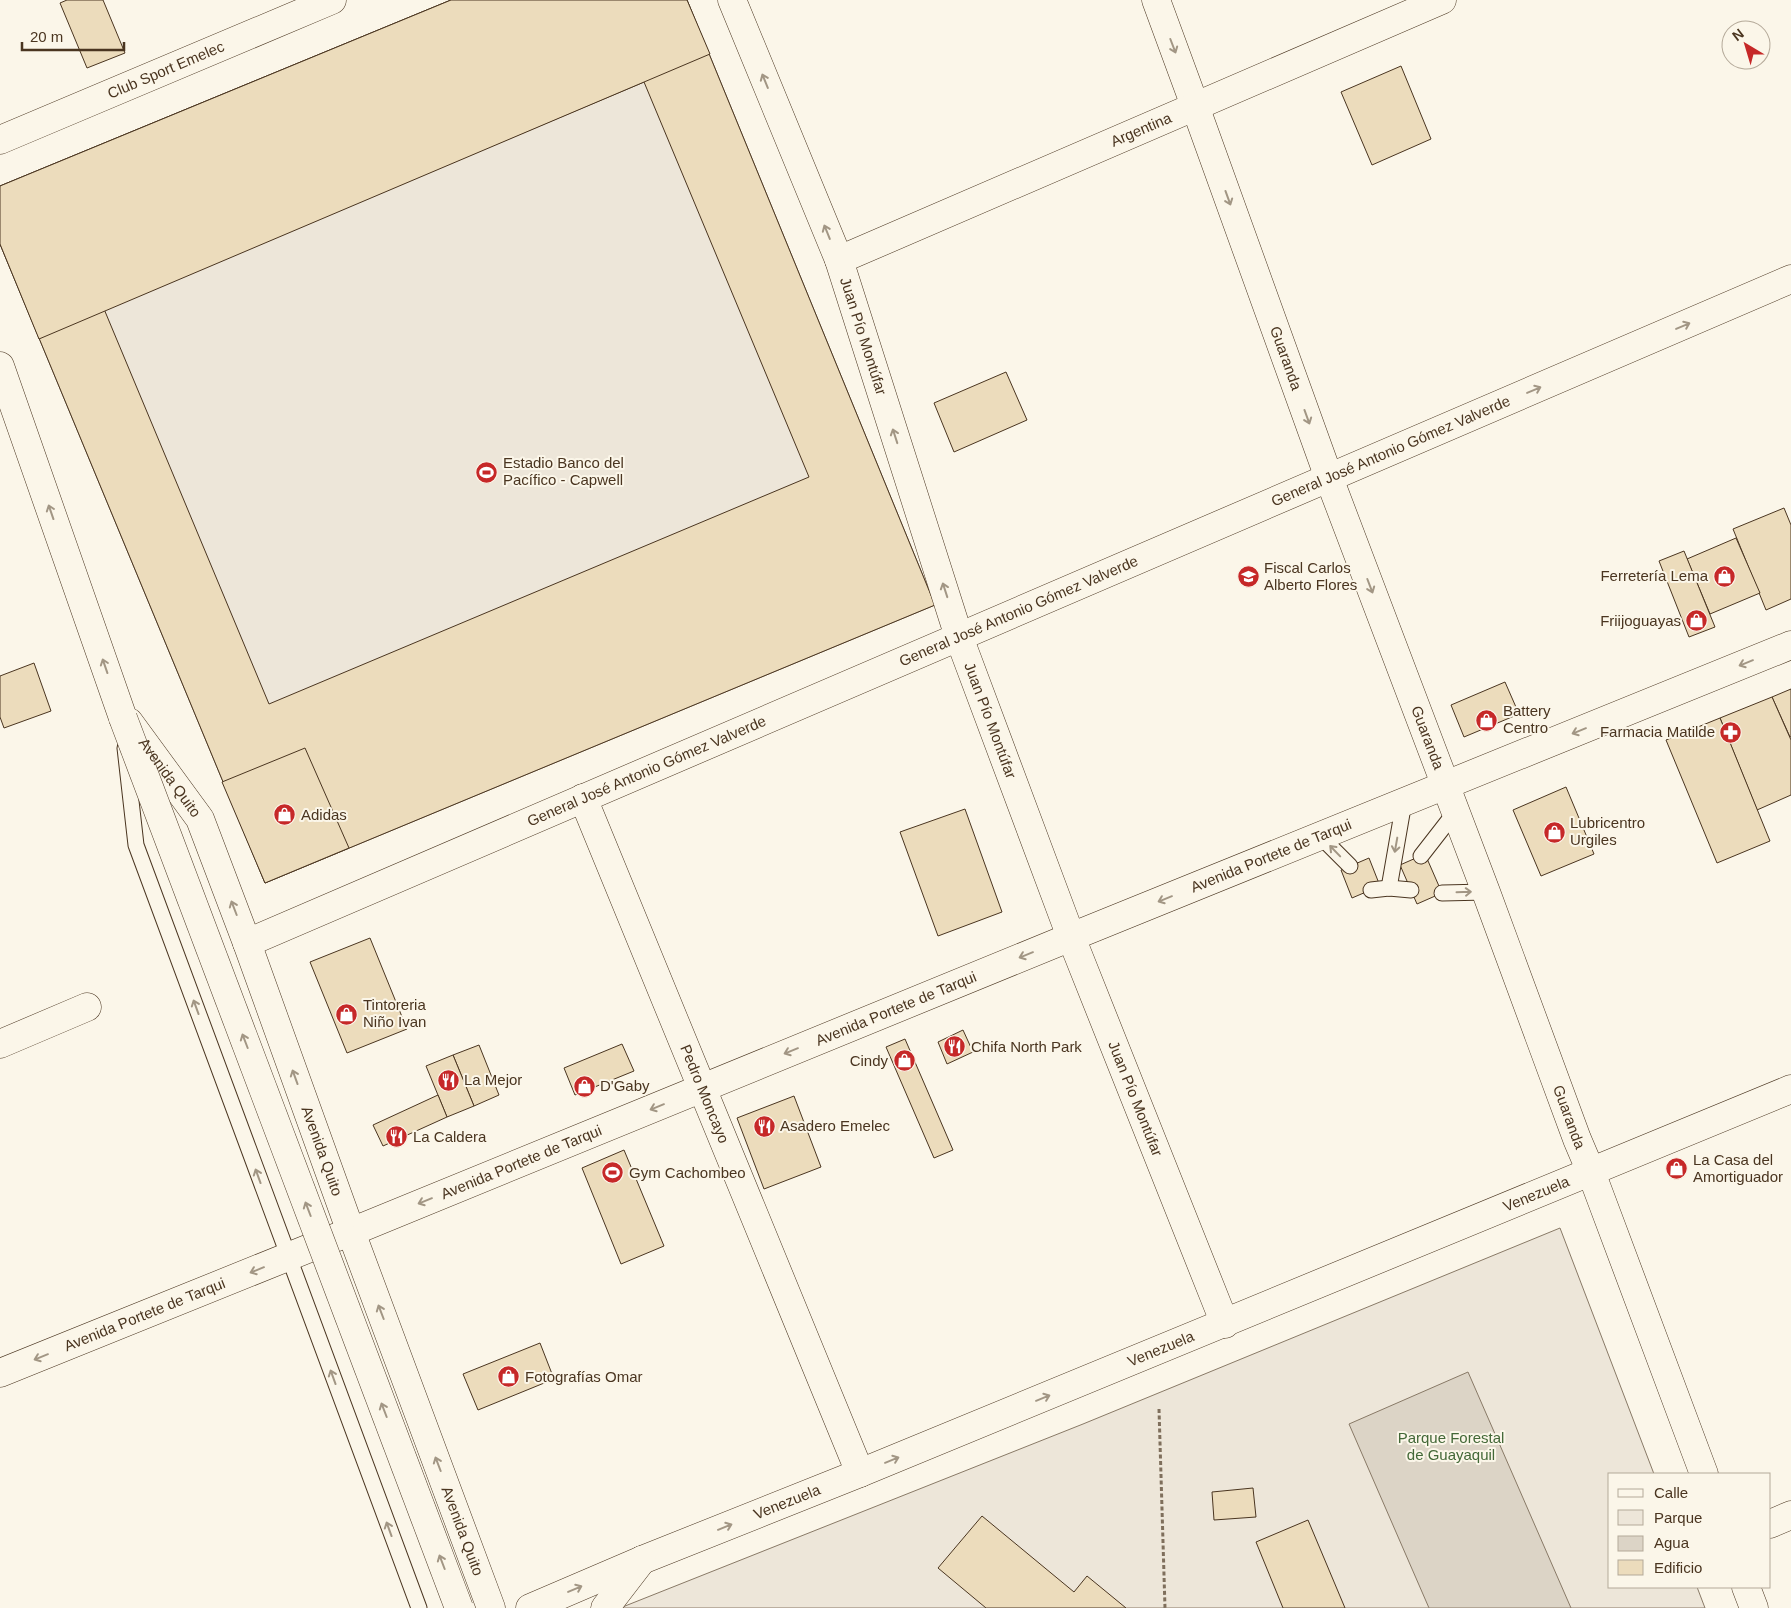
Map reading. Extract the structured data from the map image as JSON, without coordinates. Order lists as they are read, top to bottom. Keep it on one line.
{"streets":{"street":["Club Sport Emelec","Argentina","Juan Pío Montúfar","Guaranda","General José Antonio Gómez Valverde","Avenida Quito","Avenida Portete de Tarqui","Pedro Moncayo","Venezuela"]},"crossings":[["Argentina","Juan Pío Montúfar"],["Argentina","Guaranda"],["Juan Pío Montúfar","General José Antonio Gómez Valverde"],["Juan Pío Montúfar","Avenida Portete de Tarqui"],["Juan Pío Montúfar","Venezuela"],["Guaranda","General José Antonio Gómez Valverde"],["Guaranda","Avenida Portete de Tarqui"],["Guaranda","Venezuela"],["General José Antonio Gómez Valverde","Avenida Quito"],["General José Antonio Gómez Valverde","Pedro Moncayo"],["Avenida Quito","Avenida Portete de Tarqui"],["Avenida Portete de Tarqui","Pedro Moncayo"],["Pedro Moncayo","Venezuela"]],"one_way":["Juan Pío Montúfar","Guaranda","Avenida Quito","Avenida Portete de Tarqui","Venezuela"],"parks":["Parque Forestal de Guayaquil"],"places":{"sports":["Estadio Banco del Pacífico - Capwell","Gym Cachombeo"],"shop":["Ferretería Lema","Friijoguayas","Battery Centro","Adidas","Lubricentro Urgiles","Tintoreria Niño Ivan","Cindy","D'Gaby","La Casa del Amortiguador","Fotografías Omar"],"school or university":["Fiscal Carlos Alberto Flores"],"pharmacy":["Farmacia Matilde"],"restaurant":["Chifa North Park","La Mejor","Asadero Emelec","La Caldera"]},"legend":["Calle","Parque","Agua","Edificio"],"scale_bar":"20 m","north":"top left"}
